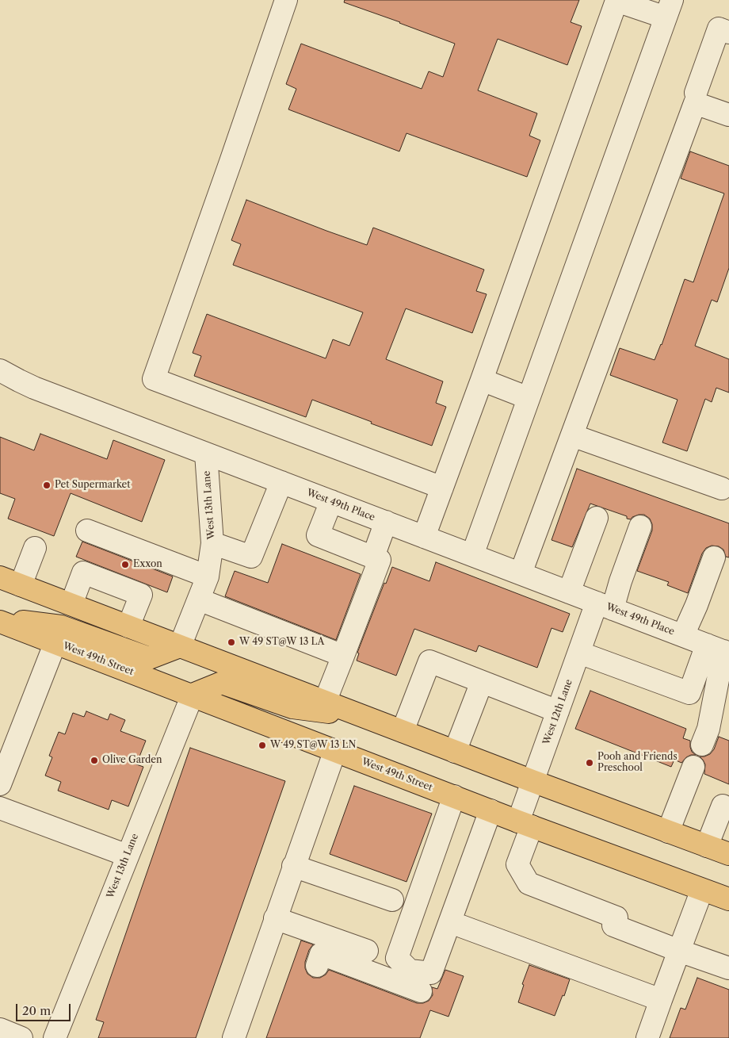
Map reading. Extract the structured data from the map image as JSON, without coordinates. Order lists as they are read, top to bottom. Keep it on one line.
{"streets":{"main road":["West 49th Street"],"street":["West 13th Lane","West 49th Place","West 12th Lane"]},"crossings":[["West 13th Lane","West 49th Place"],["West 13th Lane","West 49th Street"],["West 49th Place","West 12th Lane"],["West 49th Street","West 12th Lane"]],"places":["Pet Supermarket","Exxon","W 49 ST@W 13 LA","W 49 ST@W 13 LN","Olive Garden","Pooh and Friends Preschool"],"scale_bar":"20 m"}
